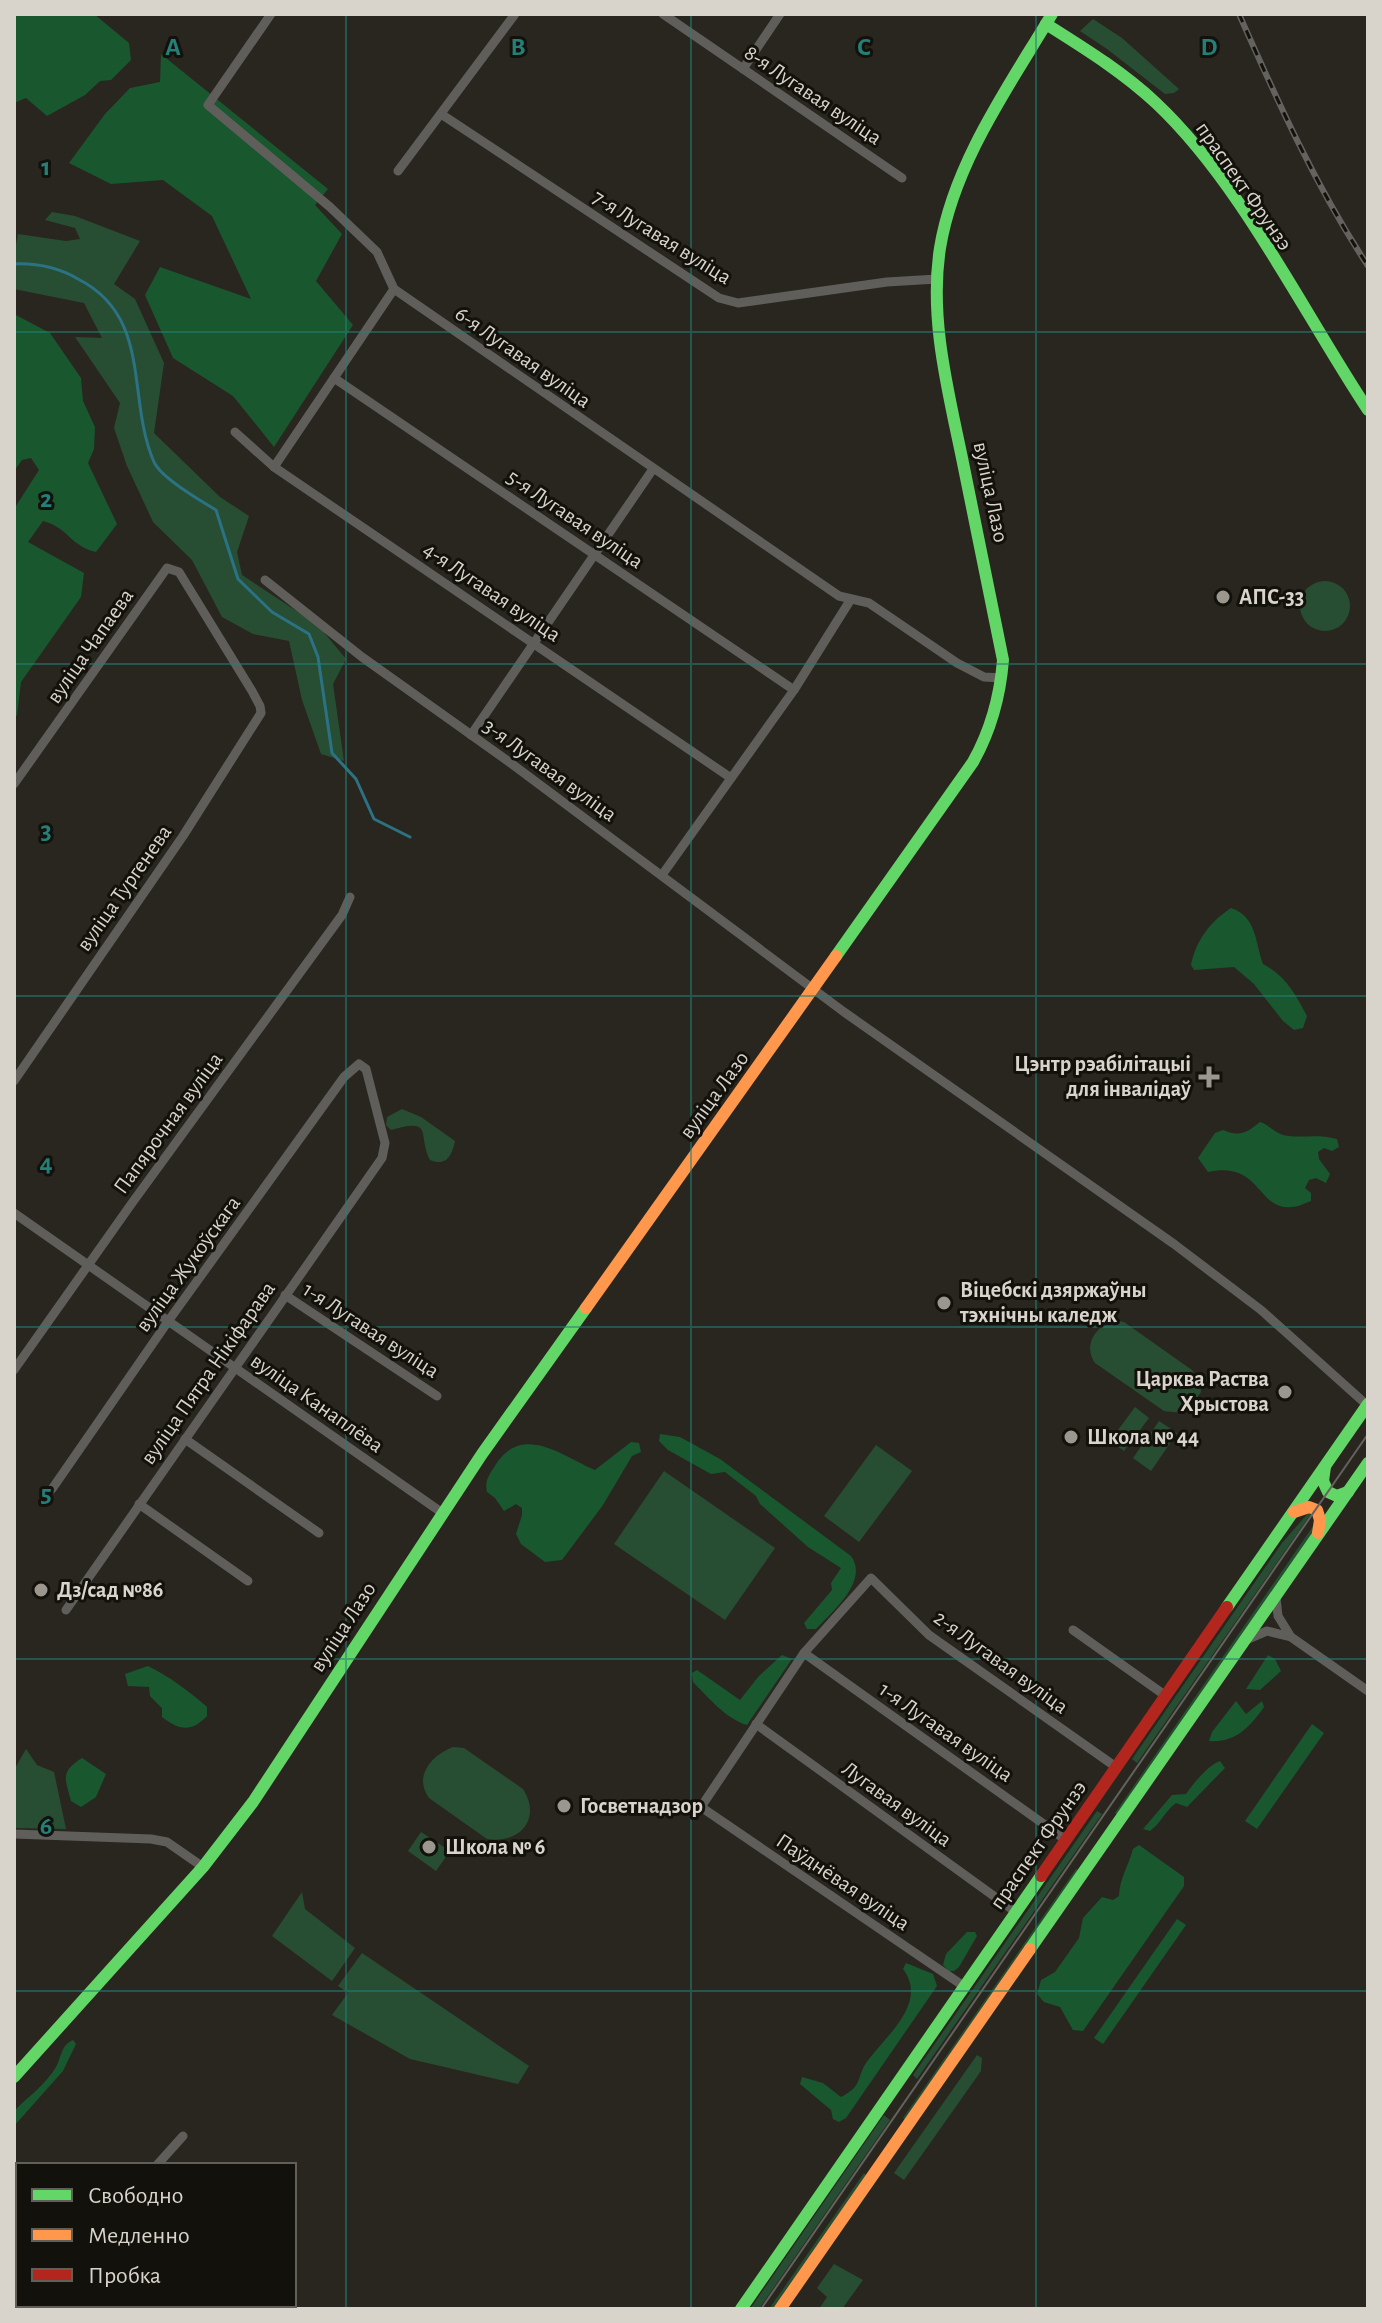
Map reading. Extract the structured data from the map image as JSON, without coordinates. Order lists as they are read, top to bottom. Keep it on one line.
{"streets":{"main road":["праспект Фрунзэ","вуліца Лазо"],"street":["8-я Лугавая вуліца","7-я Лугавая вуліца","6-я Лугавая вуліца","5-я Лугавая вуліца","4-я Лугавая вуліца","вуліца Чапаева","3-я Лугавая вуліца","вуліца Тургенева","Папярочная вуліца","вуліца Жукоўскага","1-я Лугавая вуліца","вуліца Пятра Нікіфарава","вуліца Канаплёва","2-я Лугавая вуліца","Лугавая вуліца","Паўднёвая вуліца"]},"crossings":[["праспект Фрунзэ","вуліца Лазо"],["праспект Фрунзэ","3-я Лугавая вуліца"],["праспект Фрунзэ","1-я Лугавая вуліца"],["праспект Фрунзэ","2-я Лугавая вуліца"],["праспект Фрунзэ","Лугавая вуліца"],["праспект Фрунзэ","Паўднёвая вуліца"],["7-я Лугавая вуліца","вуліца Лазо"],["6-я Лугавая вуліца","вуліца Лазо"],["вуліца Лазо","3-я Лугавая вуліца"],["вуліца Лазо","вуліца Канаплёва"],["вуліца Чапаева","вуліца Тургенева"],["Папярочная вуліца","вуліца Канаплёва"],["вуліца Жукоўскага","вуліца Пятра Нікіфарава"],["вуліца Жукоўскага","вуліца Канаплёва"],["1-я Лугавая вуліца","вуліца Пятра Нікіфарава"],["1-я Лугавая вуліца","2-я Лугавая вуліца"],["вуліца Пятра Нікіфарава","вуліца Канаплёва"],["Лугавая вуліца","Паўднёвая вуліца"]],"places":{"other":["АПС-33","Віцебскі дзяржаўны тэхнічны каледж","Царква Раства Хрыстова","Школа № 44","Дз/сад №86","Госветнадзор","Школа № 6"],"health":["Цэнтр рэабілітацыі для інвалідаў"]},"legend":["Свободно","Медленно","Пробка"],"grid":{"columns":["A","B","C","D"],"rows":["1","2","3","4","5","6"]}}
